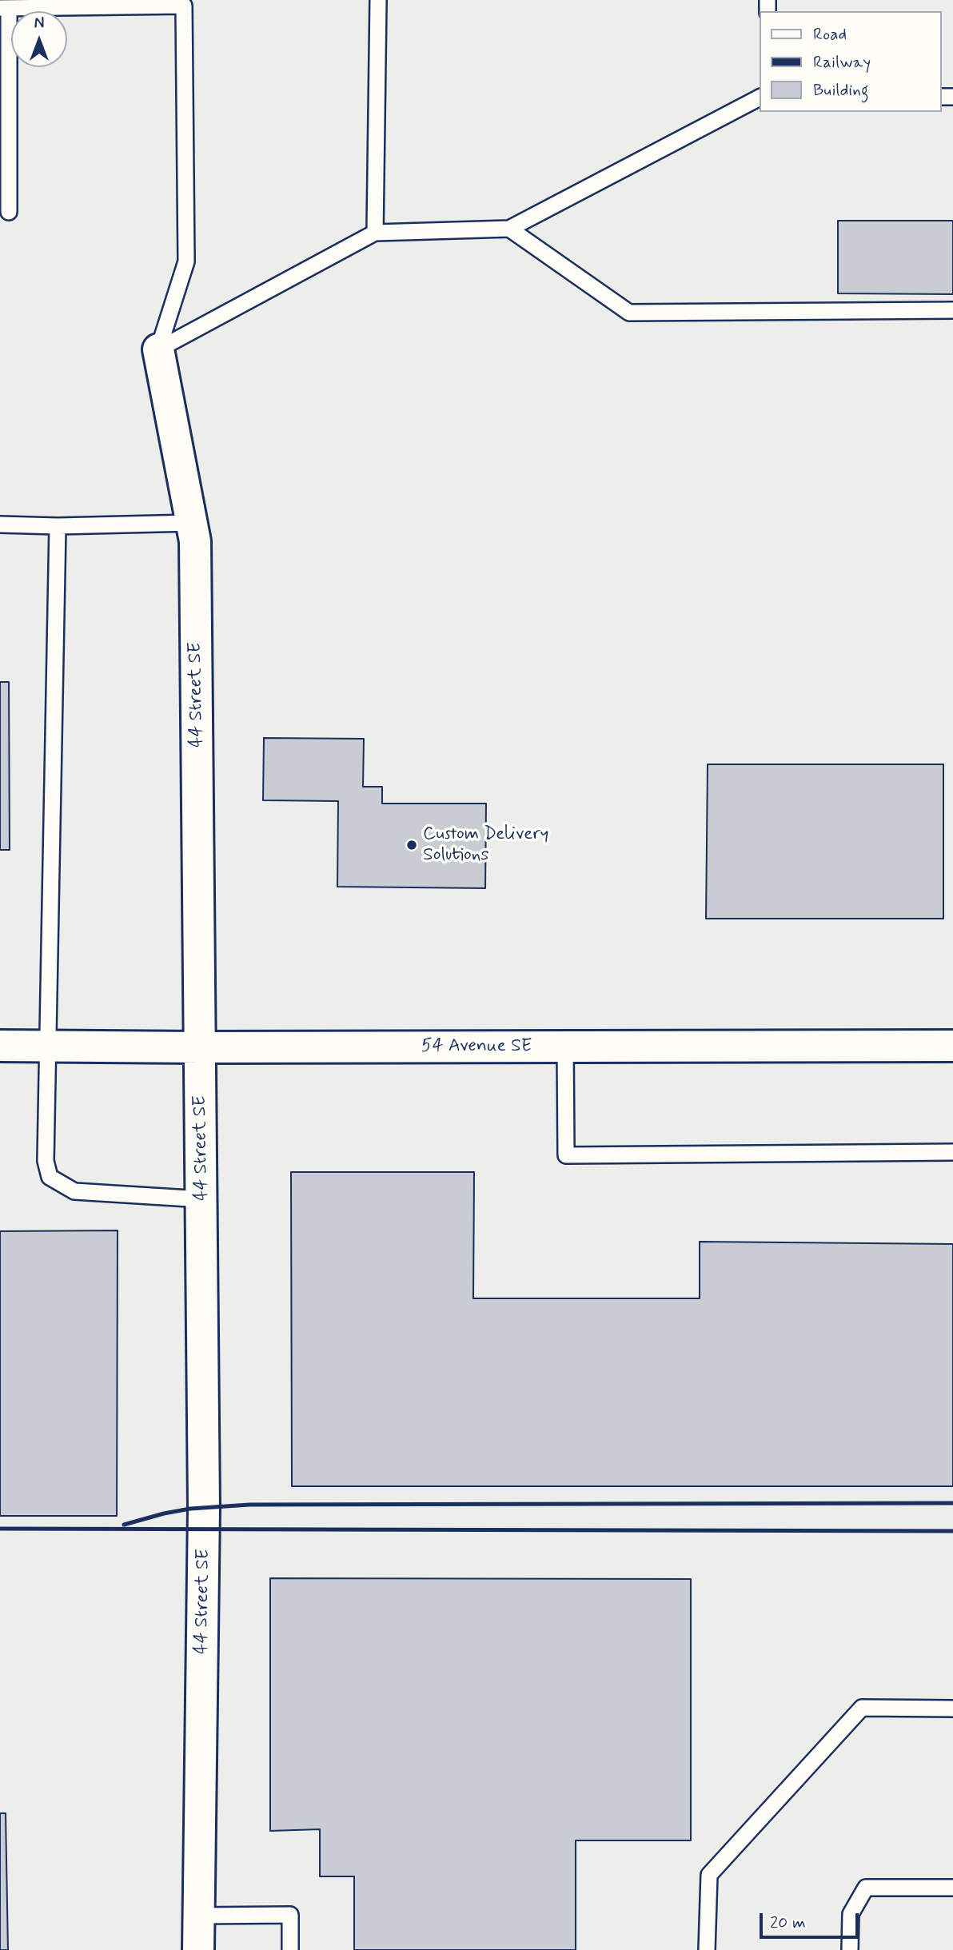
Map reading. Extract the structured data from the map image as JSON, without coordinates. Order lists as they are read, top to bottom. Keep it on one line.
{"streets":{"street":["44 Street SE","54 Avenue SE"]},"crossings":[["44 Street SE","54 Avenue SE"]],"places":["Custom Delivery Solutions"],"legend":["Road","Railway","Building"],"scale_bar":"20 m","north":"top"}
